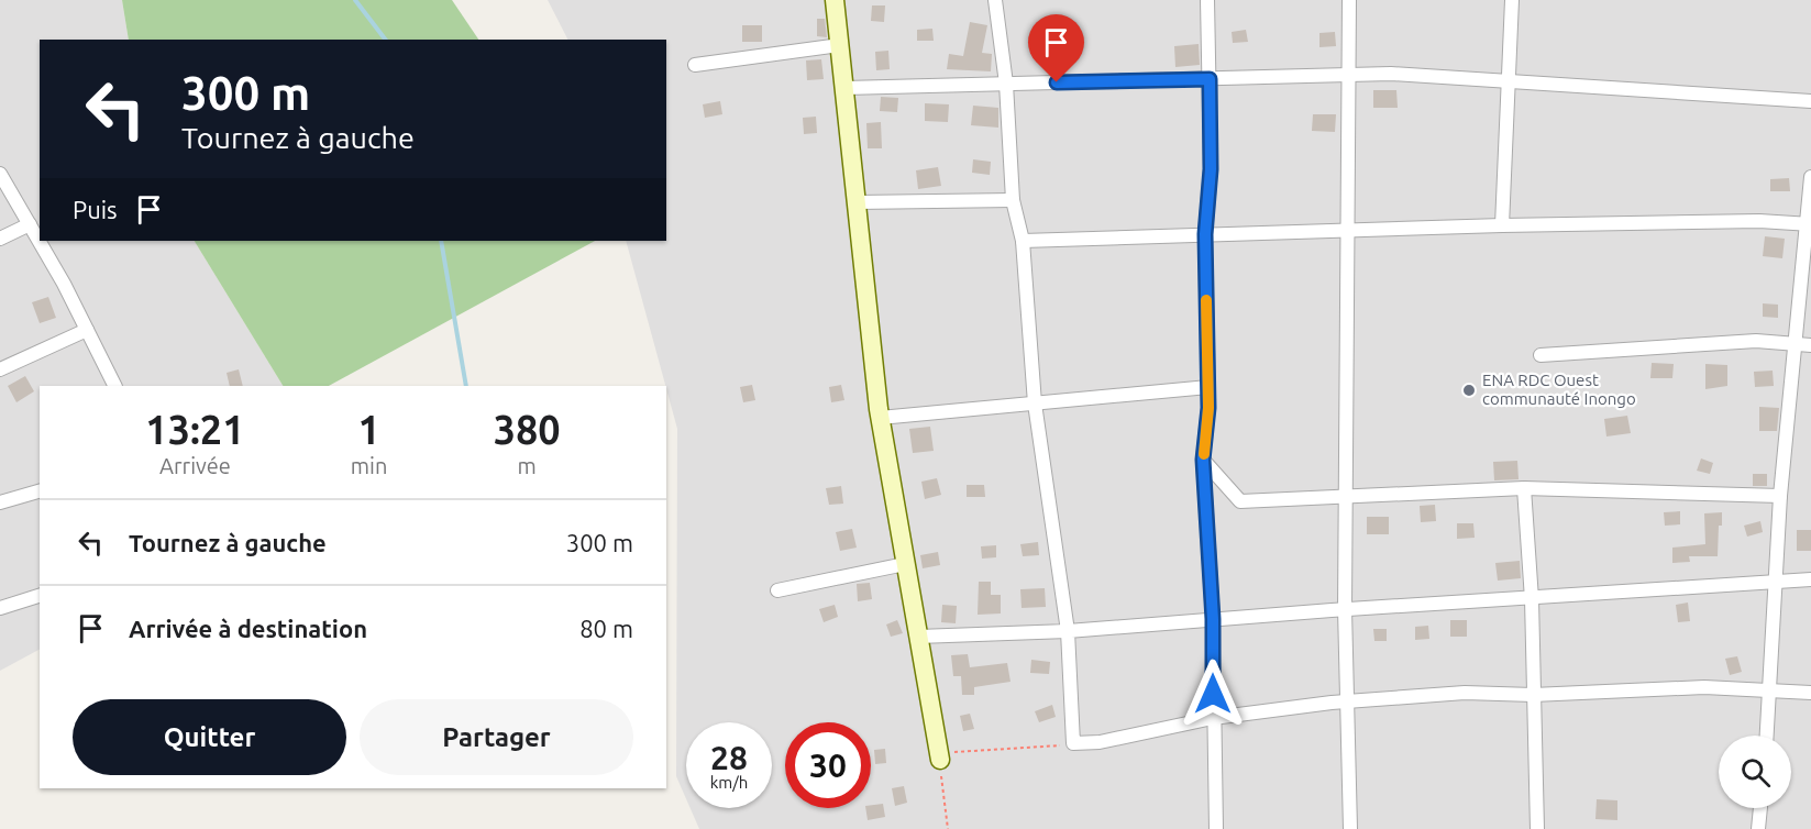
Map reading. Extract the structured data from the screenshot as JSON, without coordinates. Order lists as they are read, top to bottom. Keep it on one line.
{"places":["ENA RDC Ouest communauté Inongo"],"page":{"turn":["300 m","Tournez à gauche"],"then":"Puis","eta":["13:21","Arrivée","1","min","380","m"],"list":[{"name":"Tournez à gauche","value":"300 m"},{"name":"Arrivée à destination","value":"80 m"}],"buttons":["Quitter","Partager"],"speed":"28 km/h","limit":"30"}}
